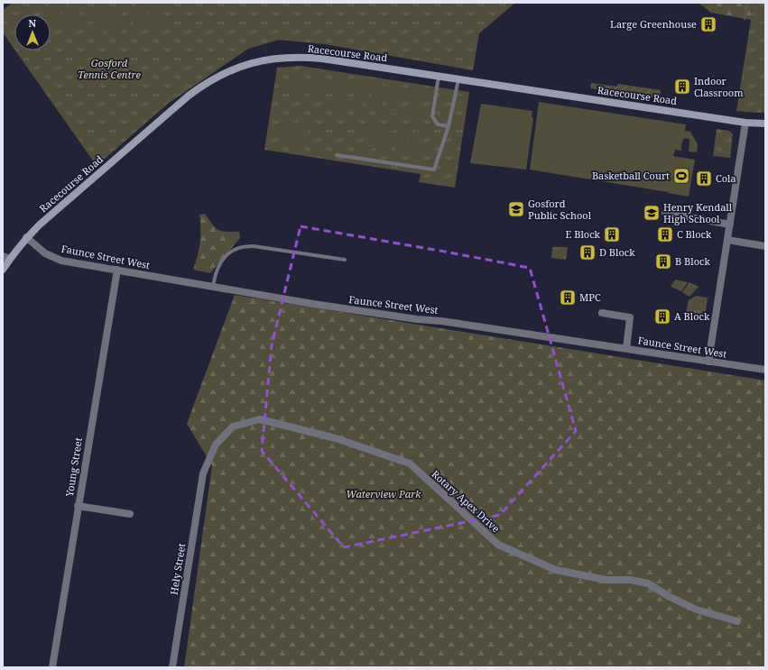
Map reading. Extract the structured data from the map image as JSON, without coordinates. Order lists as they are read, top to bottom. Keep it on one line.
{"streets":{"main road":["Racecourse Road"],"street":["Faunce Street West","Young Street","Rotary Apex Drive","Hely Street"]},"crossings":[["Racecourse Road","Faunce Street West"],["Faunce Street West","Young Street"],["Rotary Apex Drive","Hely Street"]],"parks":["Gosford Tennis Centre","Waterview Park"],"places":{"building":["Large Greenhouse","Indoor Classroom","Cola","E Block","C Block","D Block","B Block","MPC","A Block"],"sports":["Basketball Court"],"school or university":["Gosford Public School","Henry Kendall High School"]},"north":"top"}
